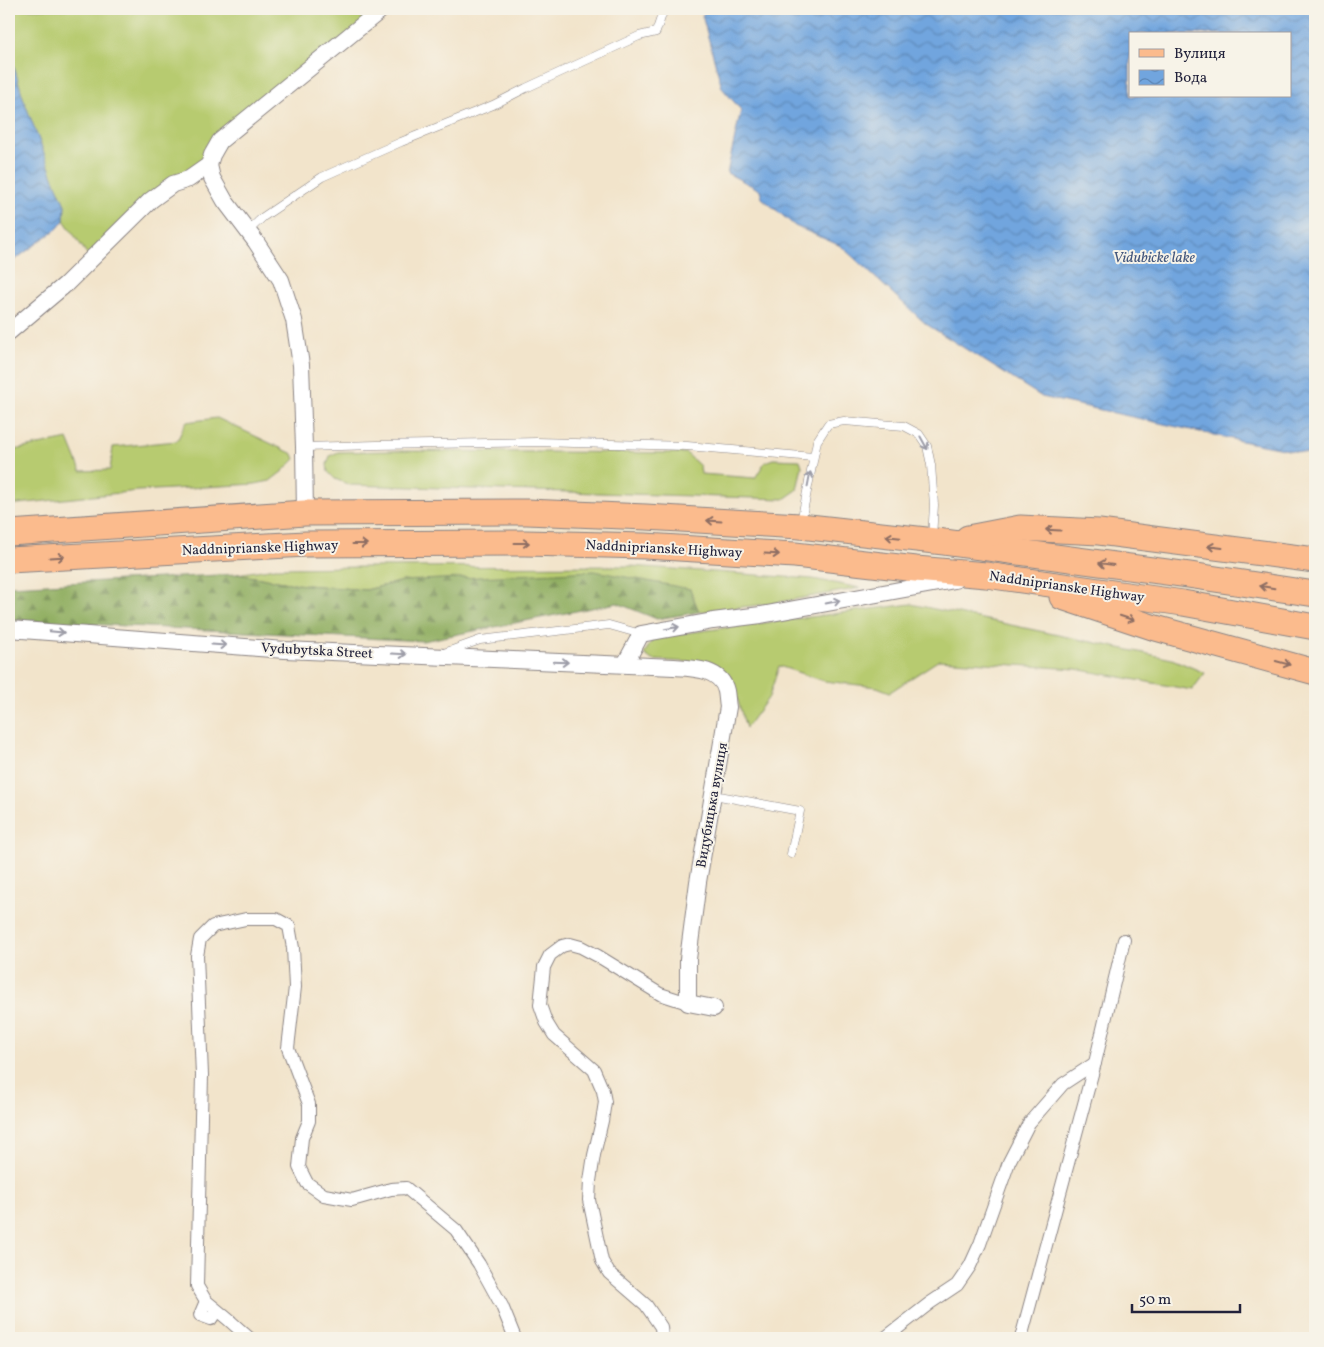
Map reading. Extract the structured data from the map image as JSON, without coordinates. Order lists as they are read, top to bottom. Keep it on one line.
{"streets":{"main road":["Naddniprianske Highway"],"street":["Vydubytska Street","Видубицька вулиця"]},"crossings":[["Vydubytska Street","Видубицька вулиця"]],"one_way":["Vydubytska Street"],"water":["Vidubicke lake"],"legend":["Вулиця","Вода"],"scale_bar":"50 m"}
